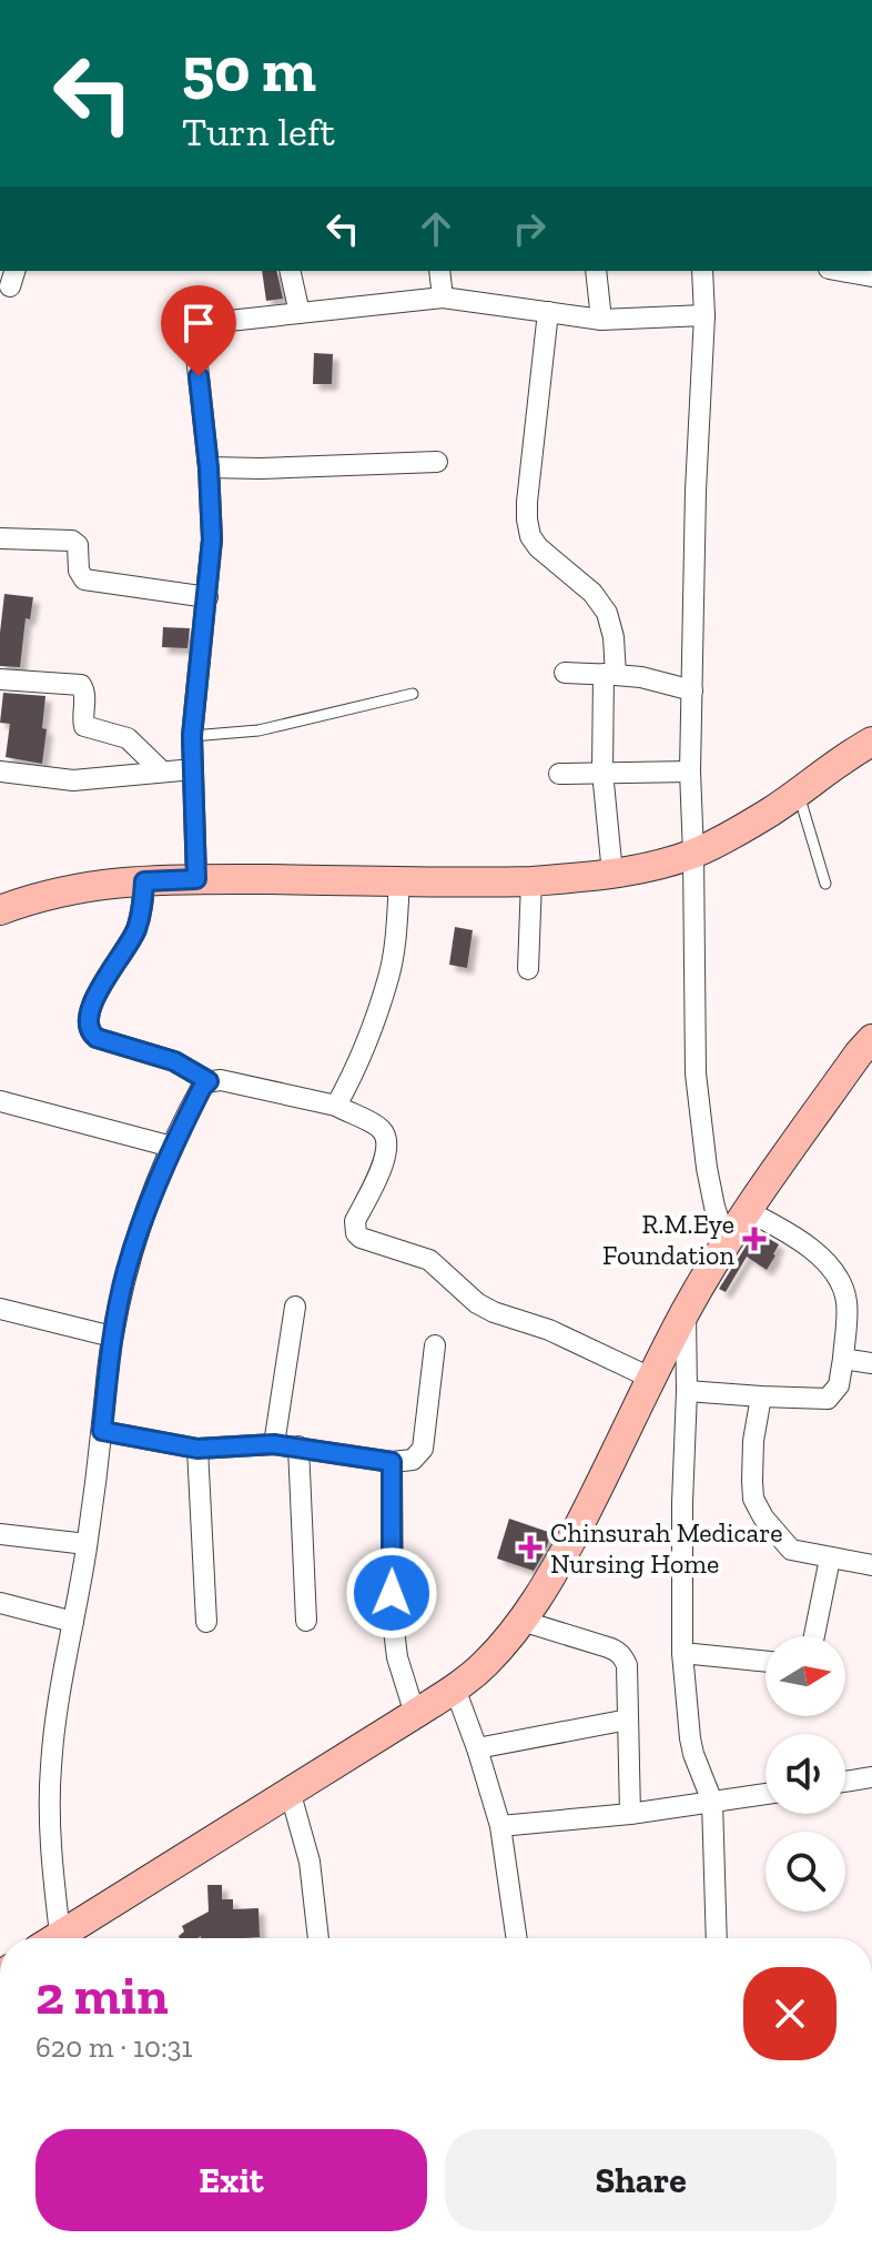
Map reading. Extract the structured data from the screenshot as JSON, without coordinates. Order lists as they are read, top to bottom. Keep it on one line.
{"places":{"health":["R.M.Eye Foundation","Chinsurah Medicare Nursing Home"]},"north":"right","page":{"turn":["50 m","Turn left"],"heading":["2 min","620 m · 10:31"],"buttons":["Exit","Share"]}}
